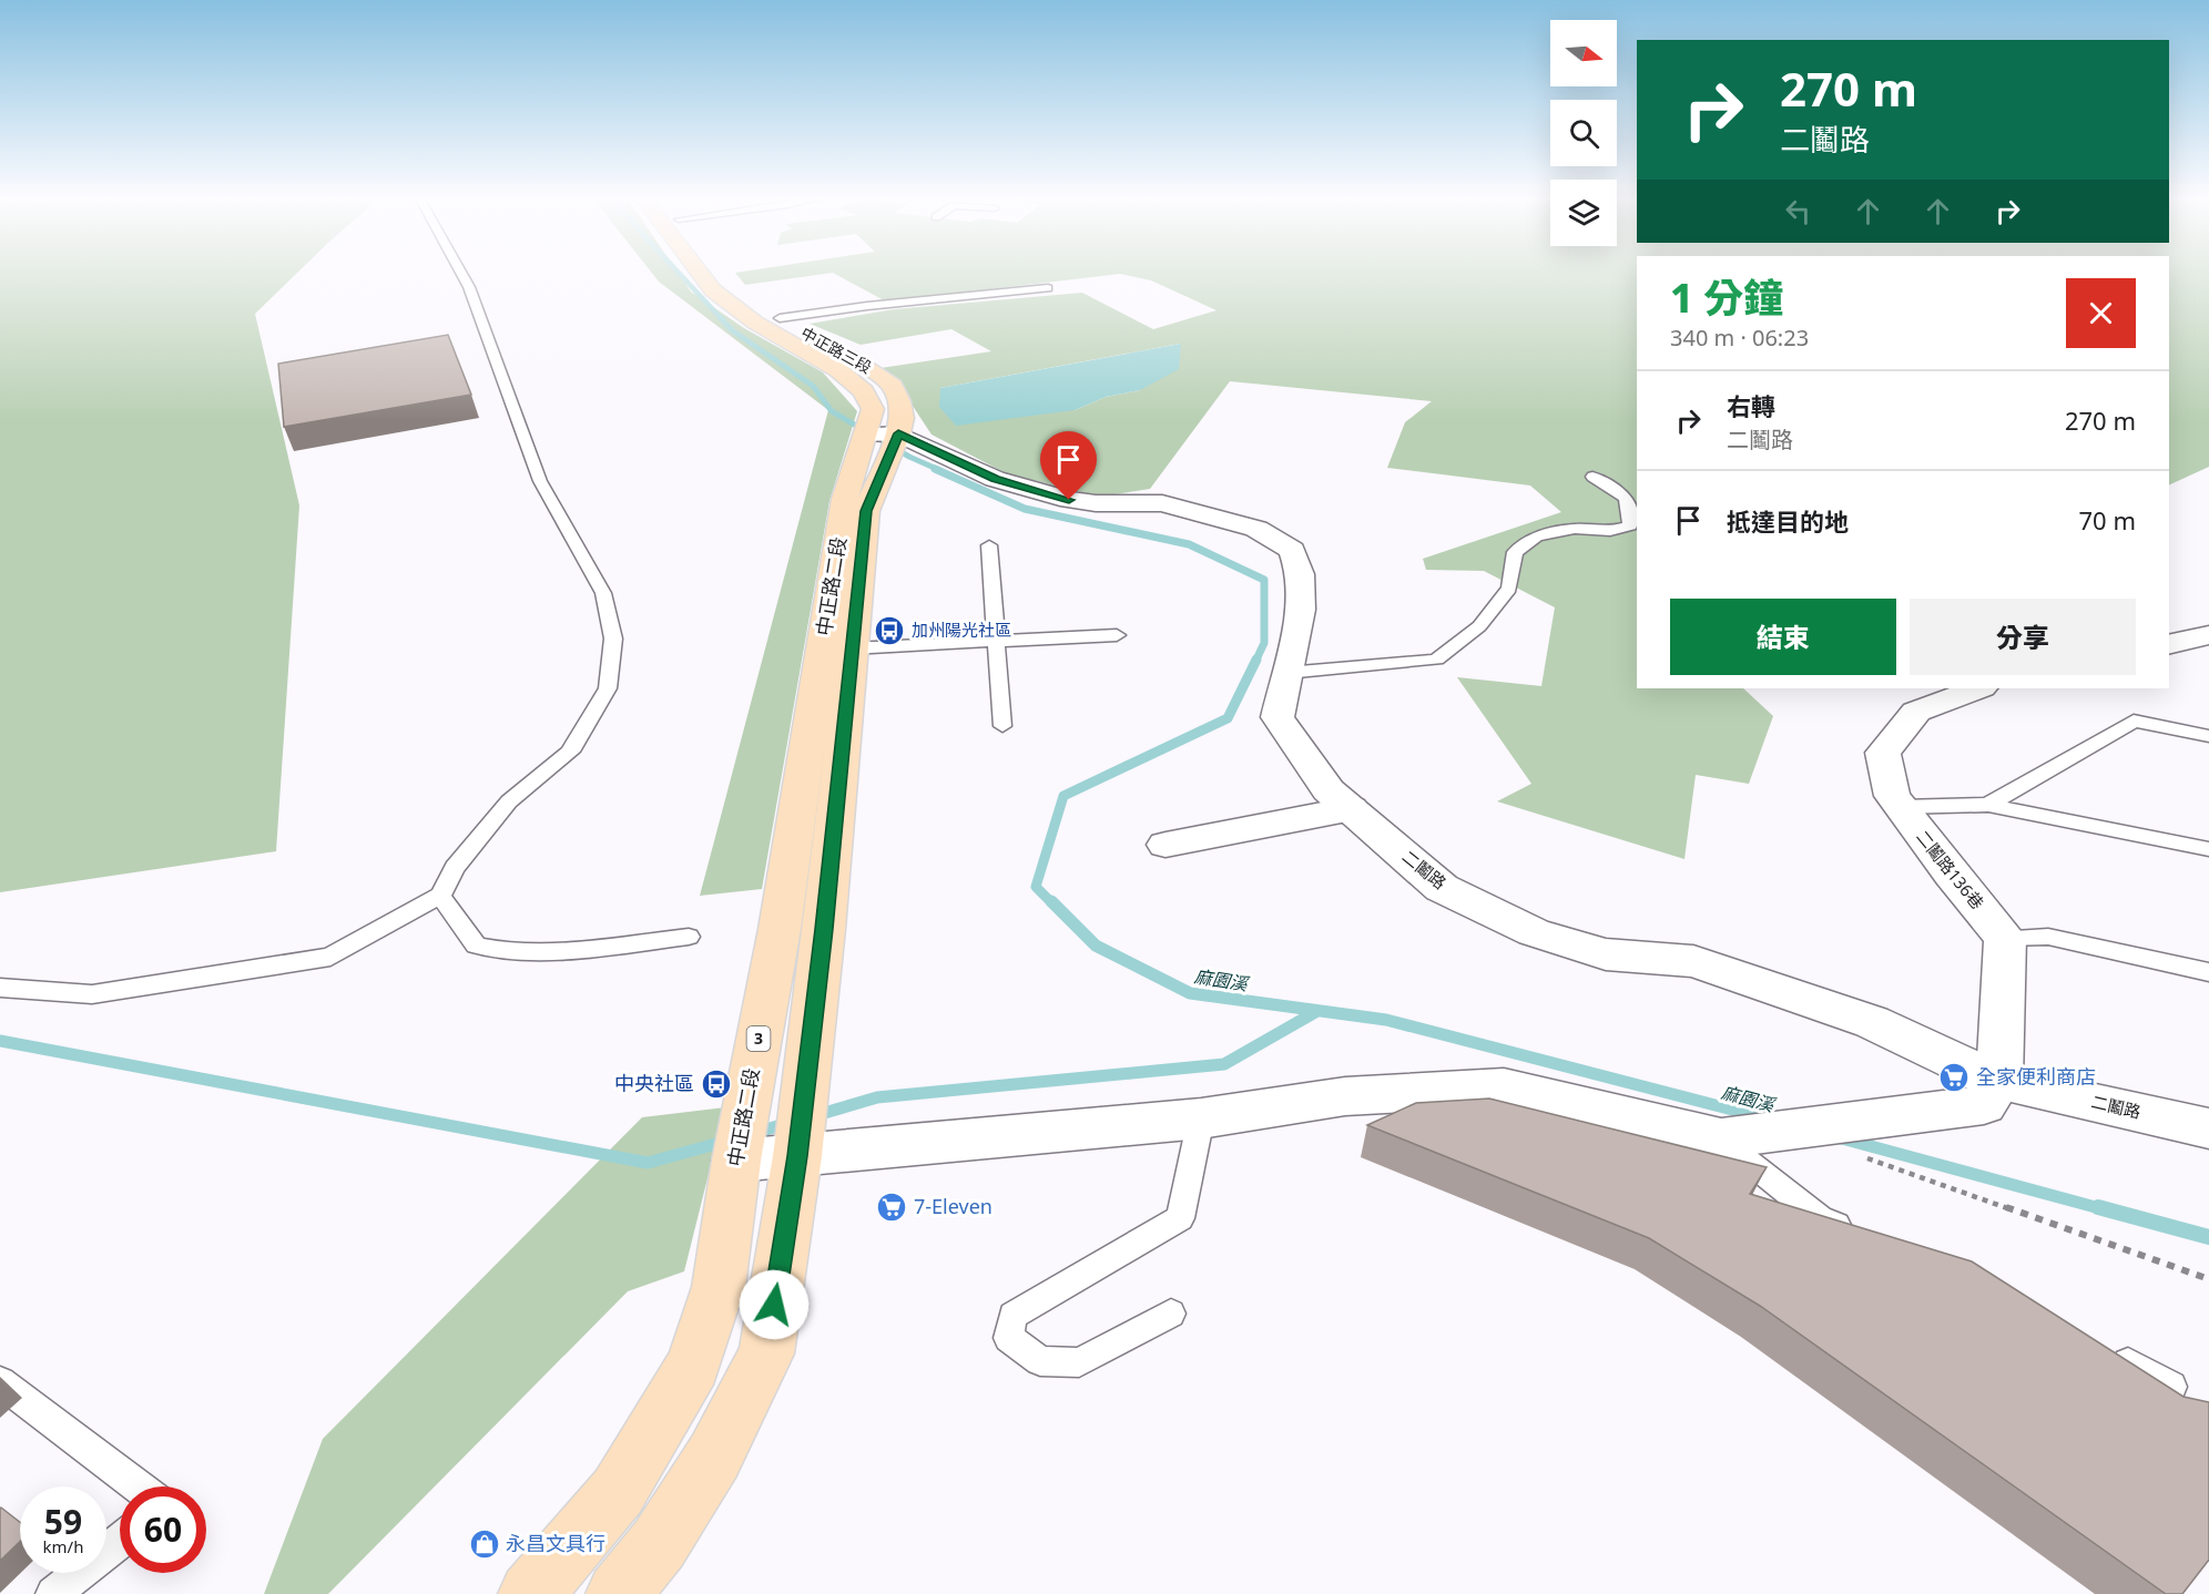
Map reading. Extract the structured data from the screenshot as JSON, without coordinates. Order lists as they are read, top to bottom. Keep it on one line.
{"streets":{"main road":["中正路三段","中正路二段","3"],"street":["二鬮路","二鬮路136巷"]},"crossings":[["中正路三段","中正路二段"],["中正路三段","二鬮路"],["中正路二段","二鬮路"]],"water":["麻園溪"],"places":{"bus stop":["加州陽光社區","中央社區"],"supermarket":["全家便利商店","7-Eleven"],"shop":["永昌文具行"]},"north":"right","page":{"turn":["270 m","二鬮路"],"heading":["1 分鐘","340 m · 06:23"],"list":[{"name":"右轉","note":"二鬮路","value":"270 m"},{"name":"抵達目的地","value":"70 m"}],"buttons":["結束","分享"],"speed":"59 km/h","limit":"60"}}
